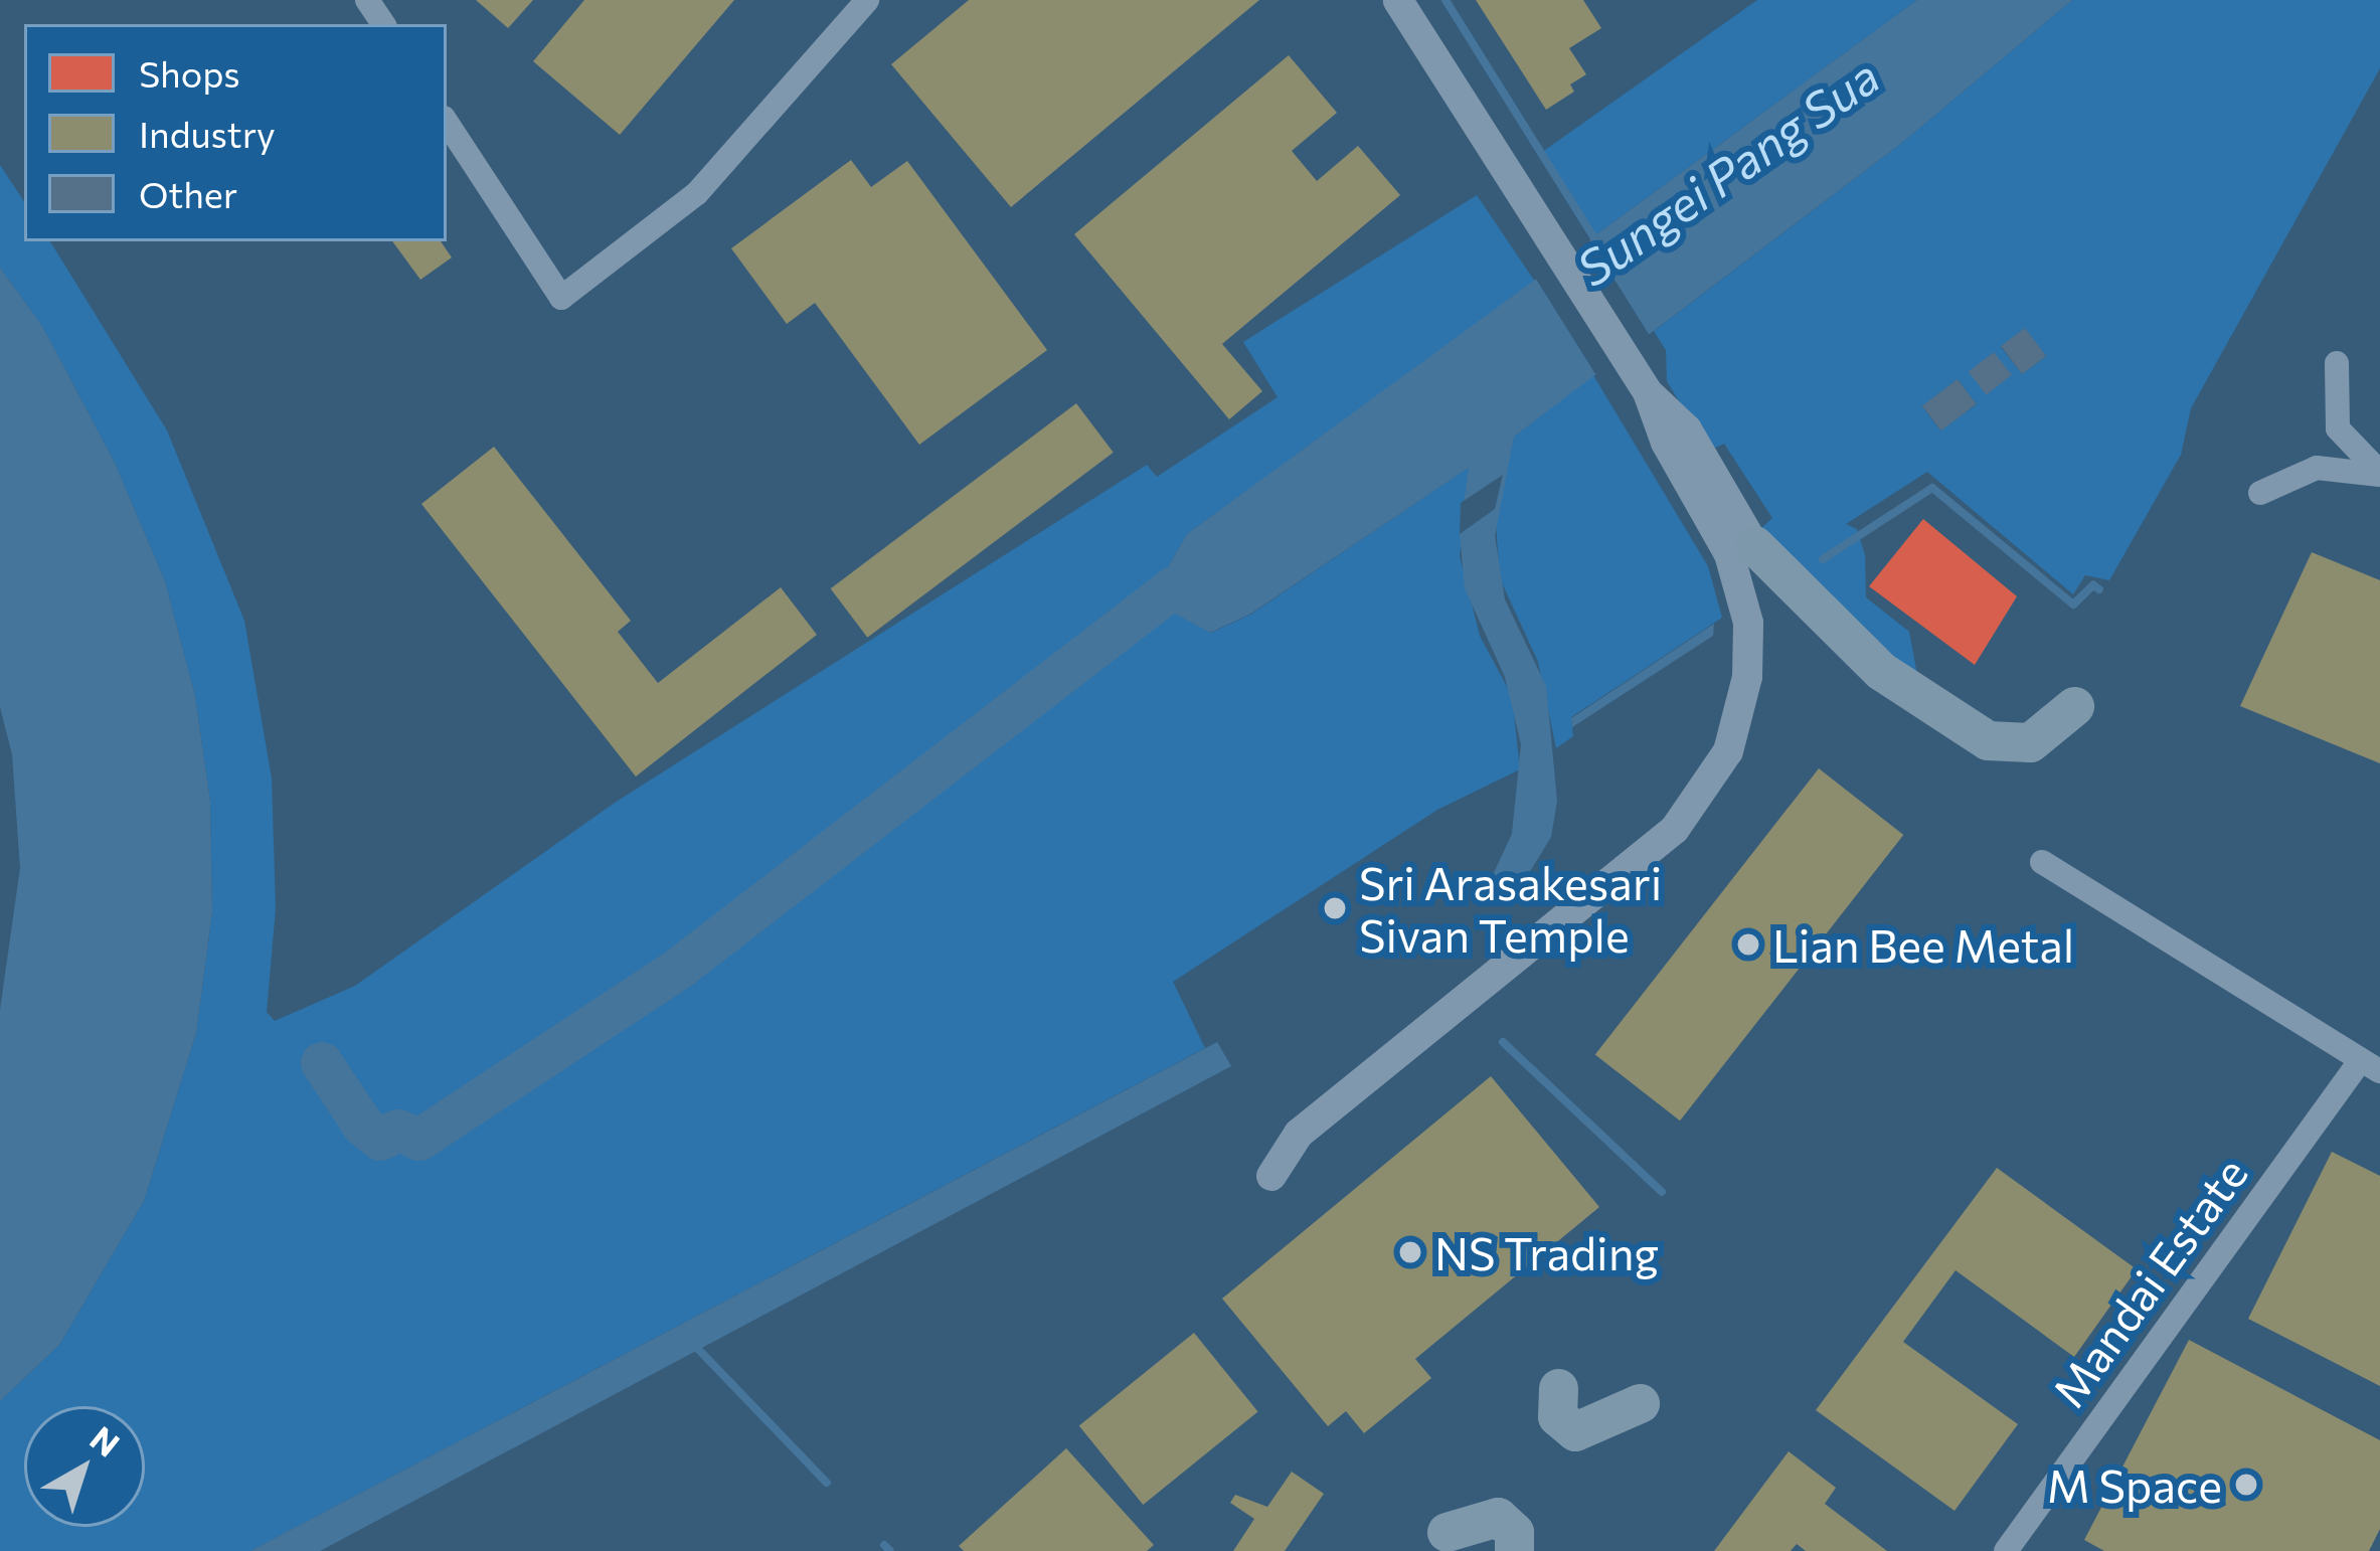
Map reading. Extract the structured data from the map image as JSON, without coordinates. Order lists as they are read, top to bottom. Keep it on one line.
{"streets":{"street":["Mandai Estate"]},"water":["Sungei Pang Sua"],"places":["Sri Arasakesari Sivan Temple","Lian Bee Metal","NS Trading","M Space"],"legend":["Shops","Industry","Other"],"north":"top right"}
